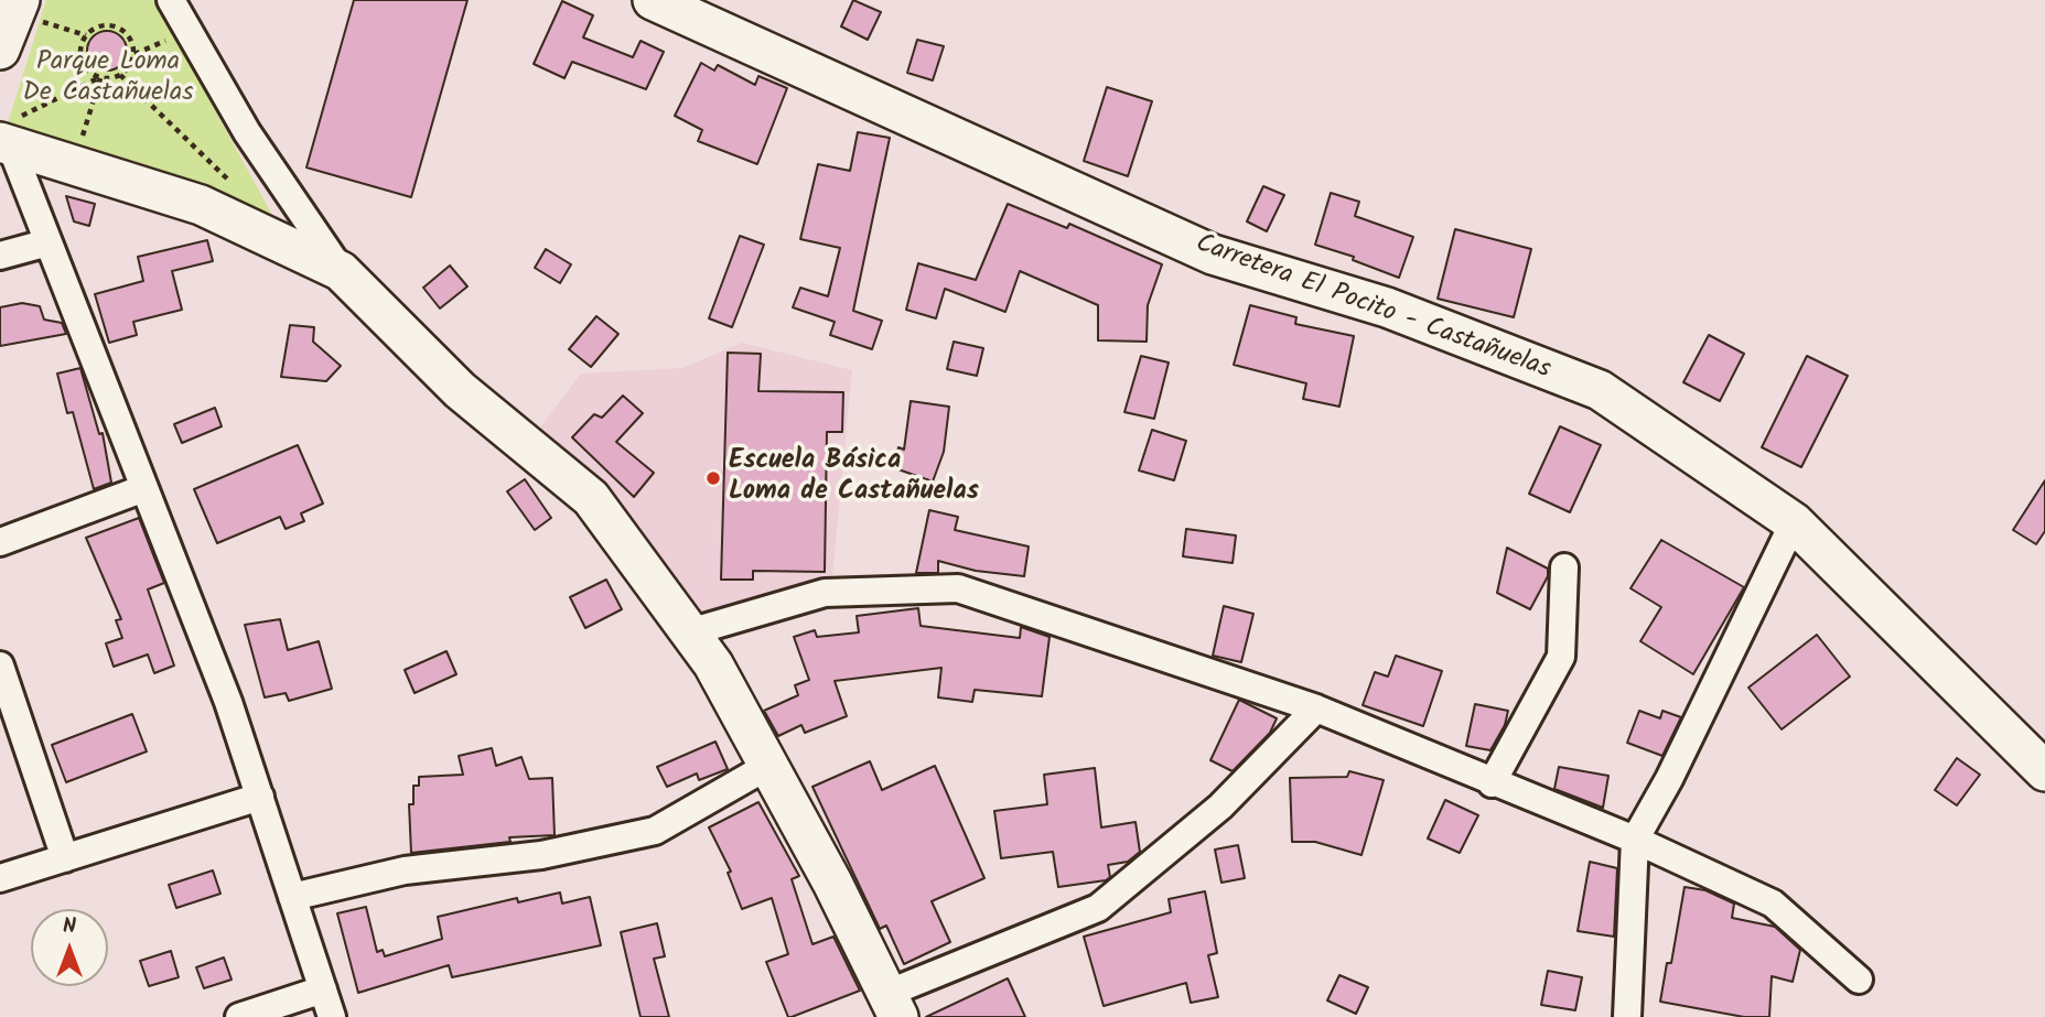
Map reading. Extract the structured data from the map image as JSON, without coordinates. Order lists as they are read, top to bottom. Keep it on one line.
{"streets":{"main road":["Carretera El Pocito - Castañuelas"]},"parks":["Parque Loma De Castañuelas"],"places":["Escuela Básica Loma de Castañuelas"],"north":"top"}
